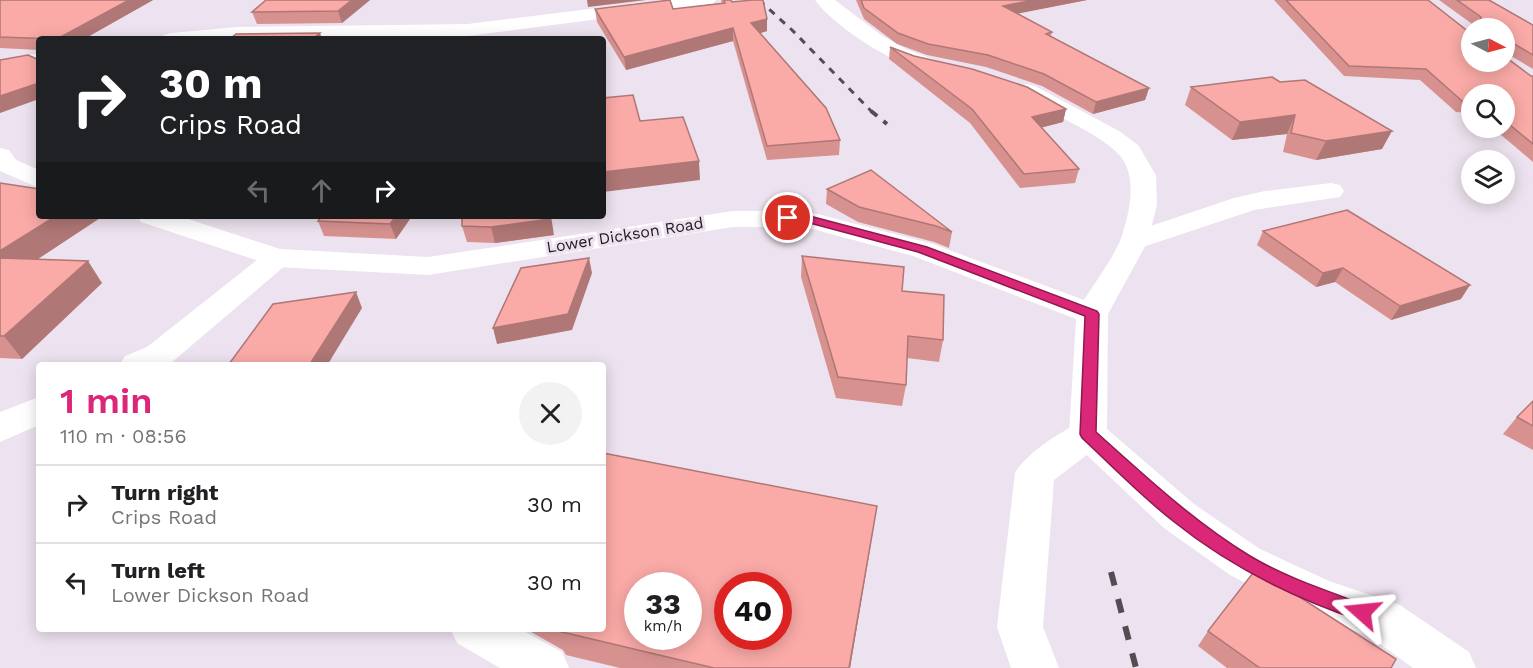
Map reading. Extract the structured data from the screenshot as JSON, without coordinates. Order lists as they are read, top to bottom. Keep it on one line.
{"streets":{"street":["Lower Dickson Road"]},"north":"right","page":{"turn":["30 m","Crips Road"],"heading":["1 min","110 m · 08:56"],"list":[{"name":"Turn right","note":"Crips Road","value":"30 m"},{"name":"Turn left","note":"Lower Dickson Road","value":"30 m"}],"speed":"33 km/h","limit":"40"}}
